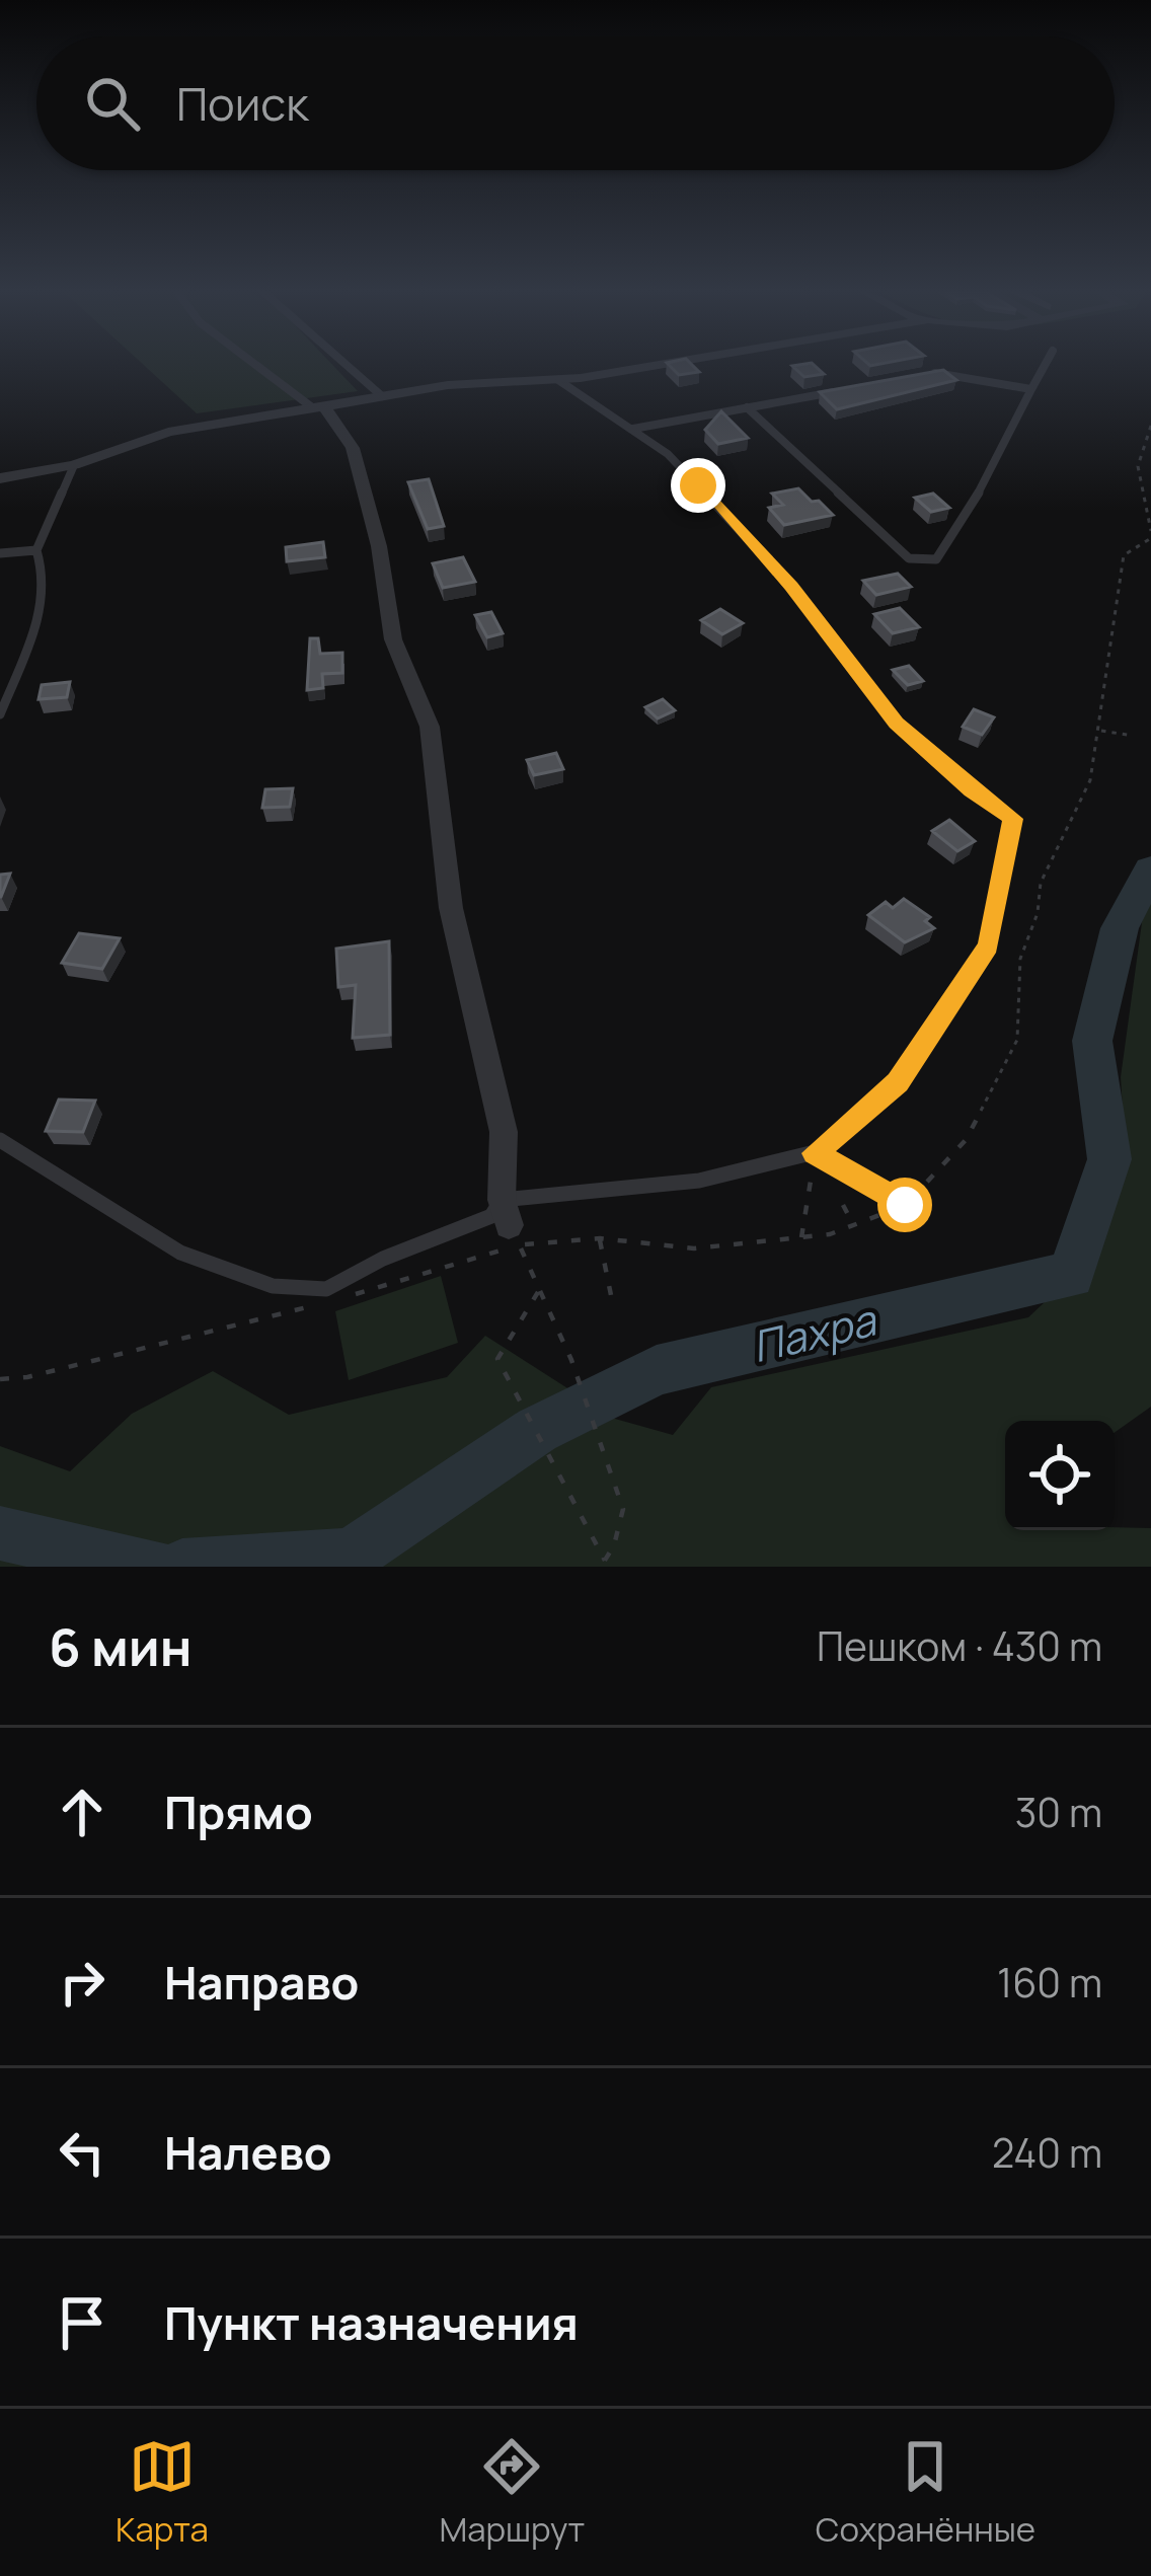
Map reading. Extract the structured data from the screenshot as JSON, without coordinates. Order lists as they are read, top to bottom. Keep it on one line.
{"water":["Пахра"],"page":{"search":"Поиск","heading":["6 мин","Пешком · 430 m"],"list":[["Прямо","30 m"],["Направо","160 m"],["Налево","240 m"],"Пункт назначения"],"nav":["Карта","Маршрут","Сохранённые"]}}
